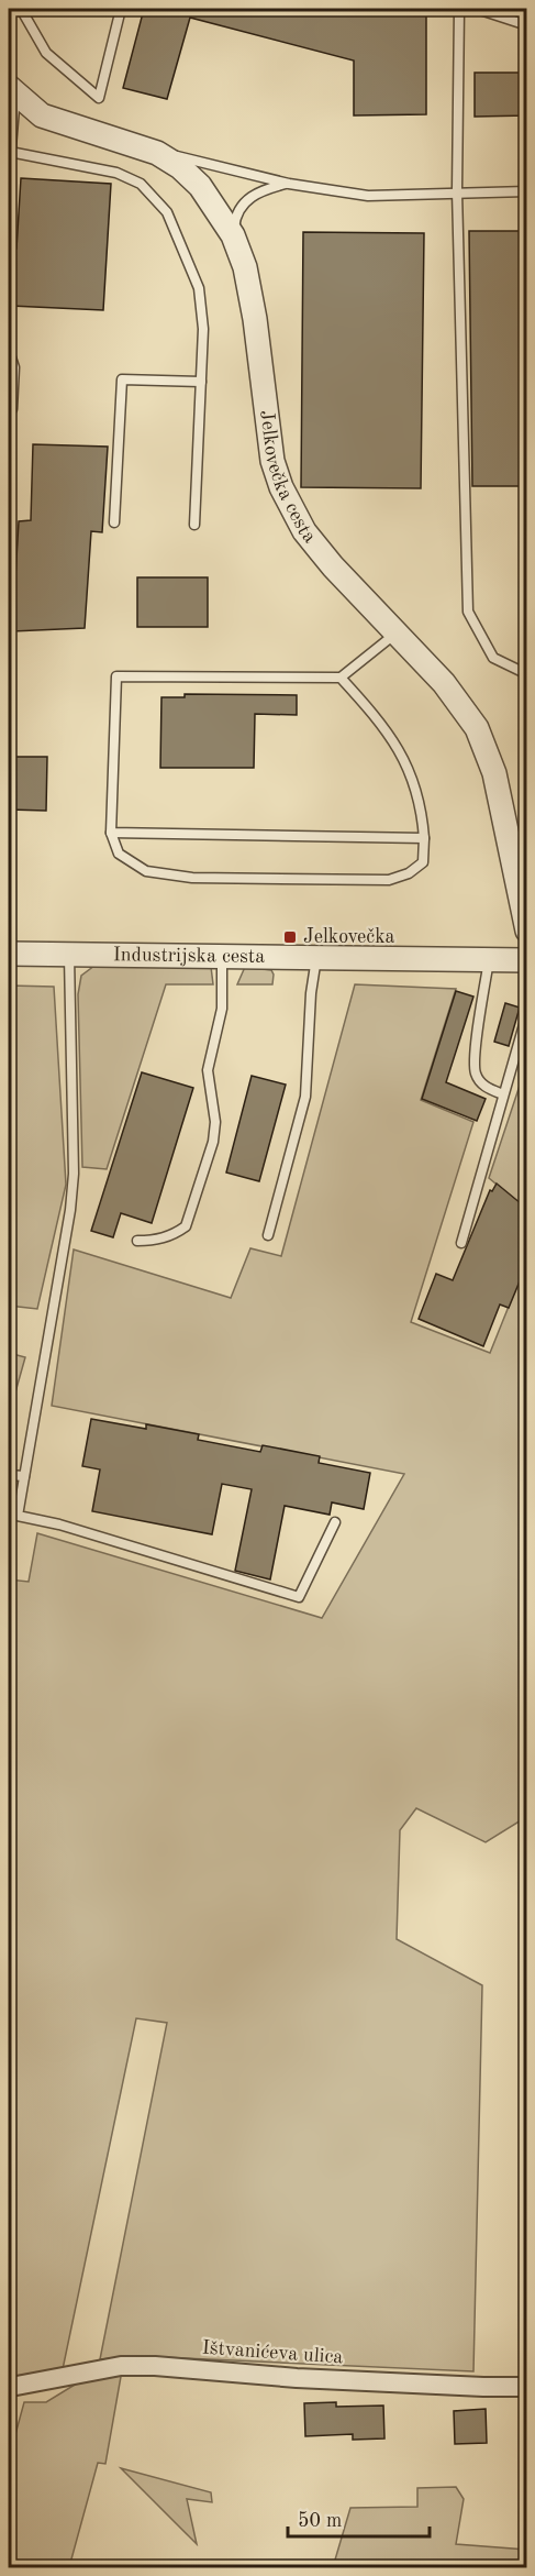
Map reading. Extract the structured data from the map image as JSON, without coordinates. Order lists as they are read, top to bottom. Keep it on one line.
{"streets":{"street":["Jelkovečka cesta","Industrijska cesta","Ištvanićeva ulica"]},"places":{"transit":["Jelkovečka"]},"scale_bar":"50 m"}
